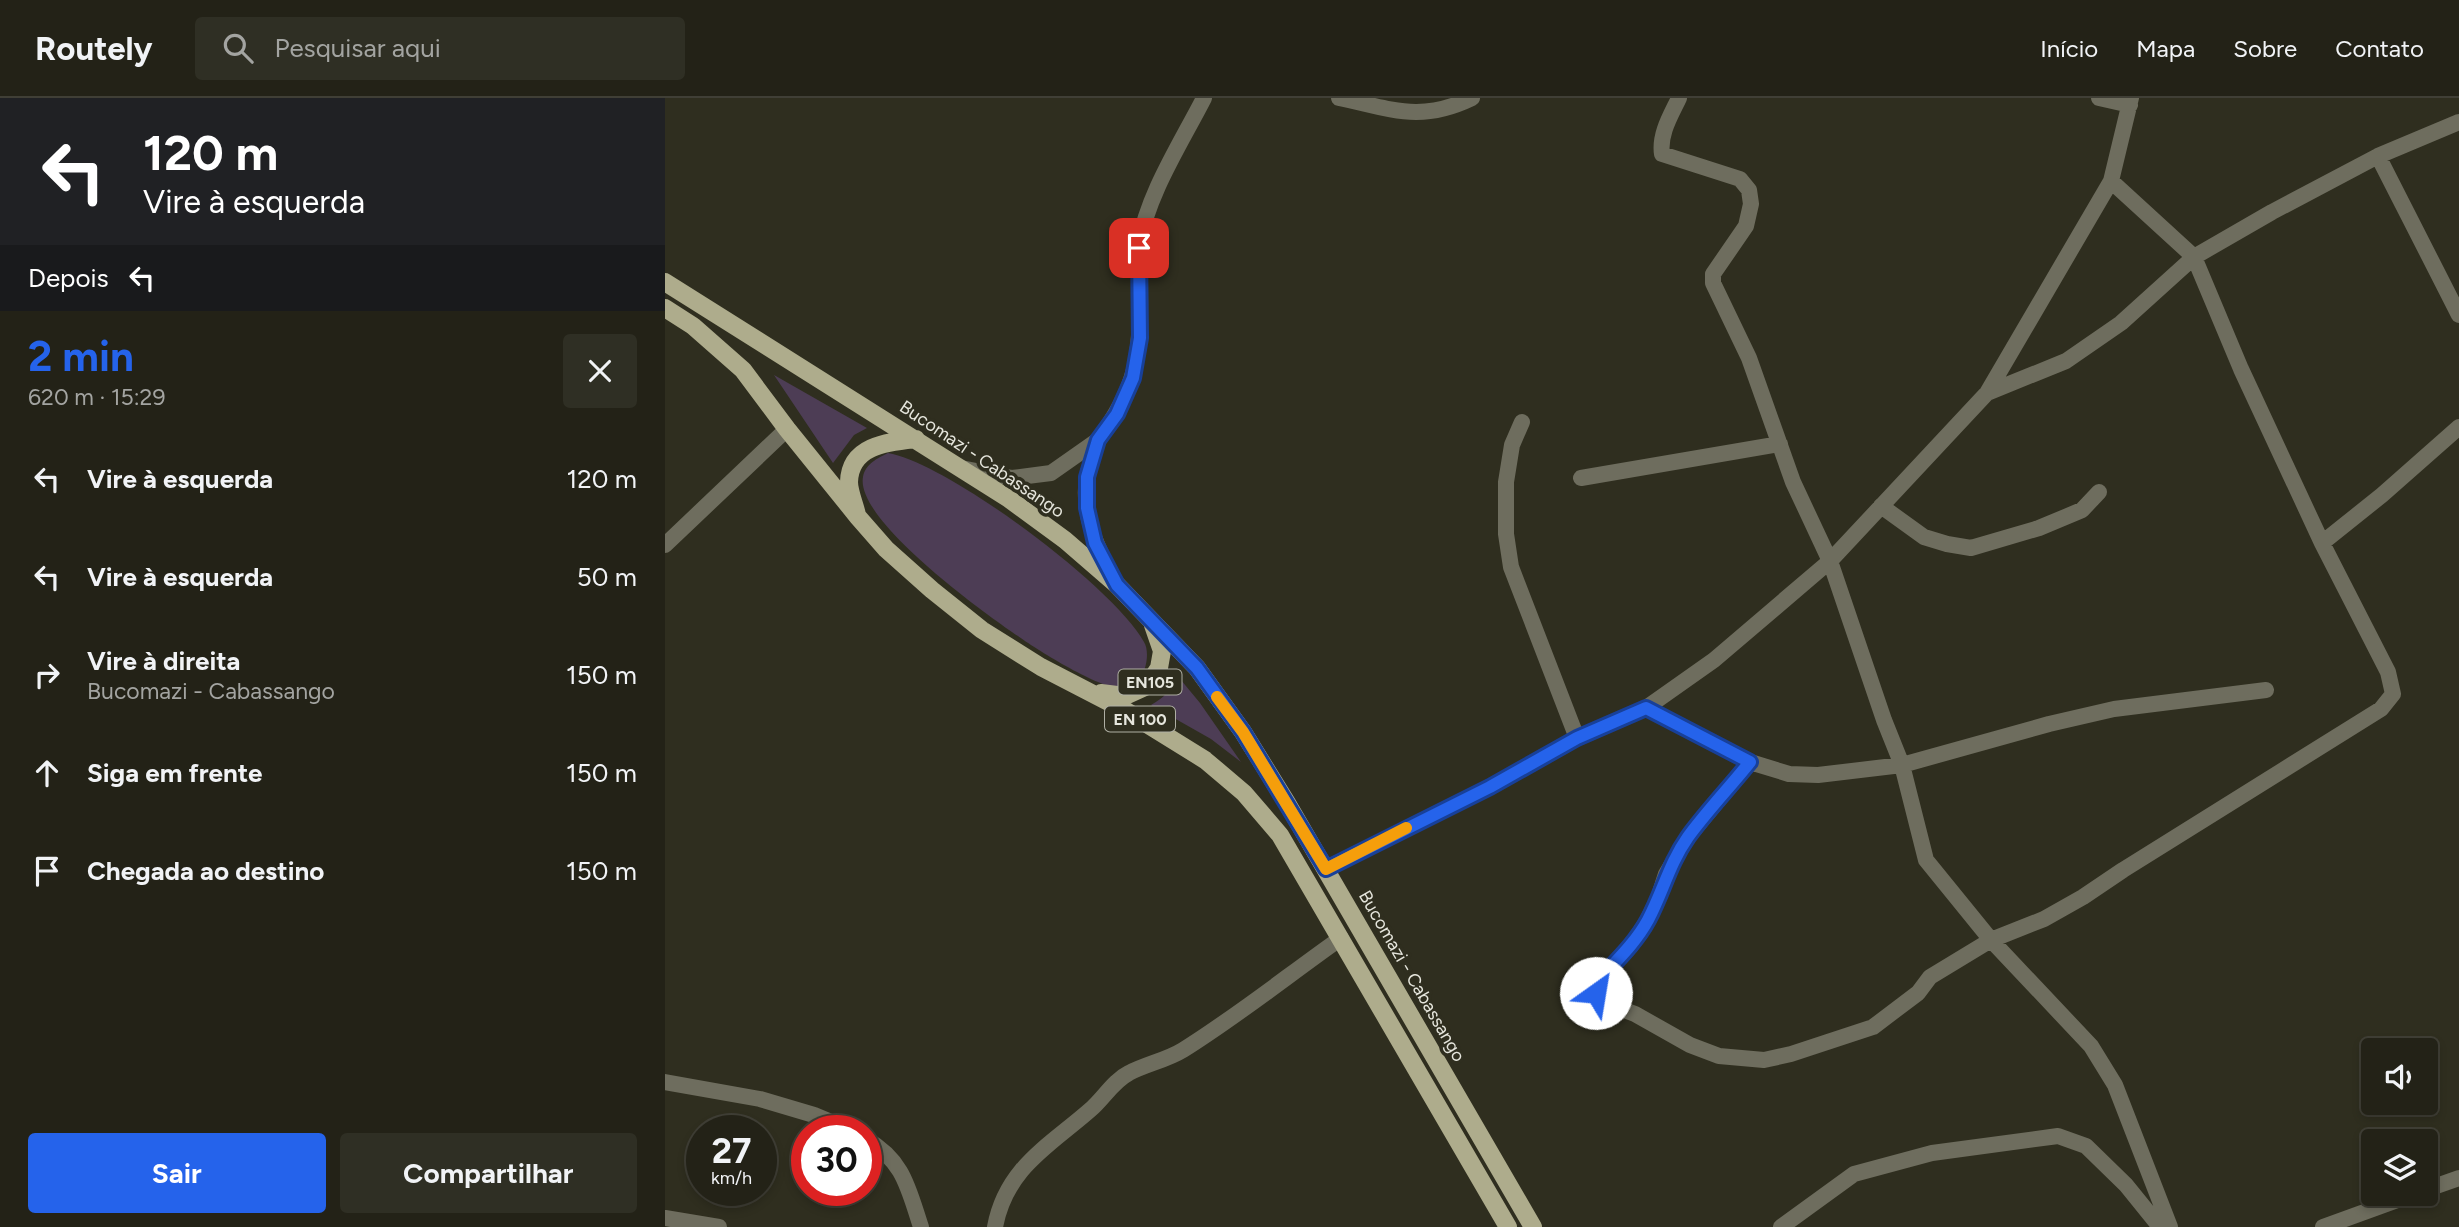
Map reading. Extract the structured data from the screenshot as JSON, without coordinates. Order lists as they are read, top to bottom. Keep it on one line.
{"streets":{"main road":["Bucomazi - Cabassango","EN105","EN 100"]},"crossings":[["Bucomazi - Cabassango","EN105"],["EN105","EN 100"]],"page":{"header":"Routely","search":"Pesquisar aqui","nav":["Início","Mapa","Sobre","Contato"],"turn":["120 m","Vire à esquerda"],"then":"Depois","heading":["2 min","620 m · 15:29"],"list":[{"name":"Vire à esquerda","value":"120 m"},{"name":"Vire à esquerda","value":"50 m"},{"name":"Vire à direita","note":"Bucomazi - Cabassango","value":"150 m"},{"name":"Siga em frente","value":"150 m"},{"name":"Chegada ao destino","value":"150 m"}],"speed":"27 km/h","limit":"30","buttons":["Sair","Compartilhar"]}}
